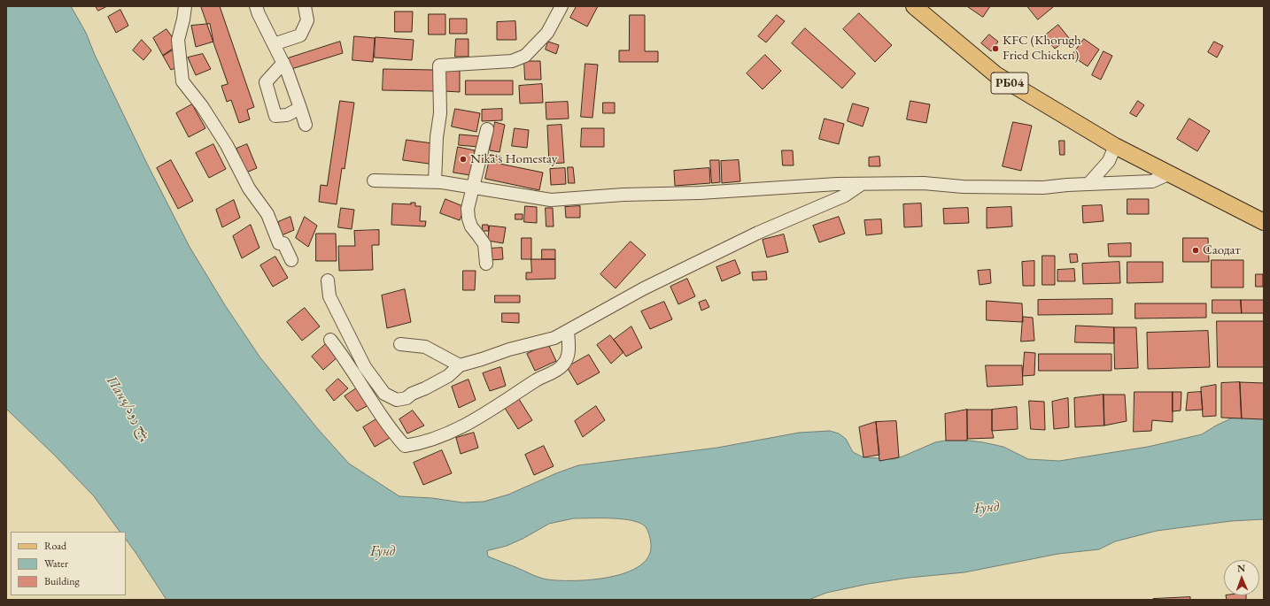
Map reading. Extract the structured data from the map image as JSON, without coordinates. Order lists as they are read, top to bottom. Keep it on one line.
{"streets":{"main road":["РБ04"]},"water":["Панҷ/پنج رود","Ғунд"],"places":["KFC (Khorugh Fried Chicken)","Nika‘s Homestay","Саодат"],"legend":["Road","Water","Building"],"north":"top"}
